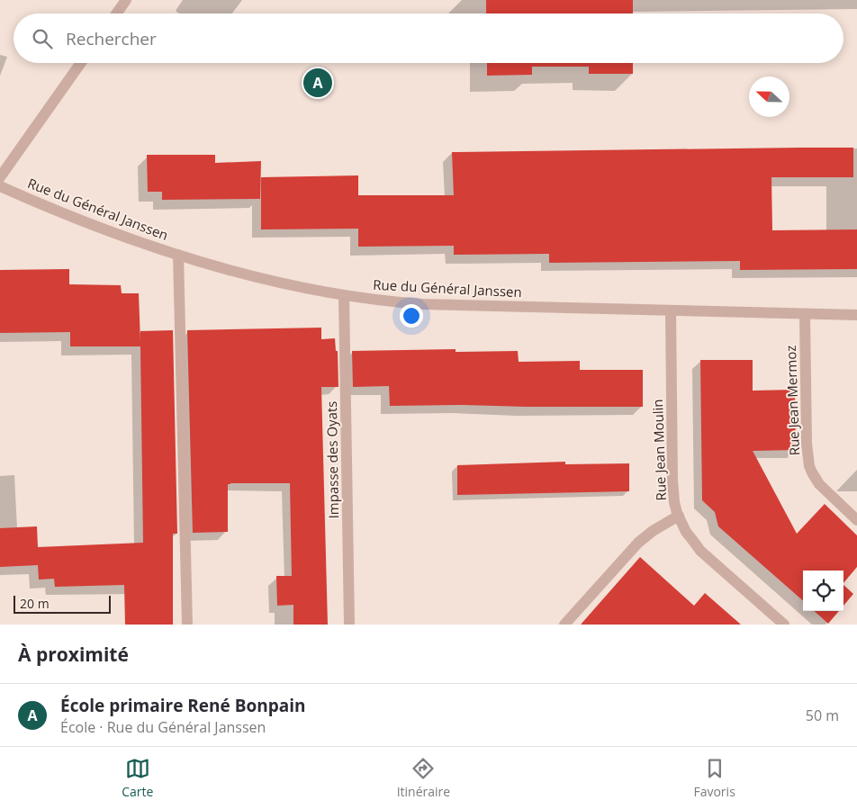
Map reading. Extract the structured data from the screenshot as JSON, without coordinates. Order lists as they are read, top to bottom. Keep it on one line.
{"streets":{"street":["Rue du Général Janssen","Rue Jean Mermoz","Rue Jean Moulin","Impasse des Oyats"]},"crossings":[["Rue du Général Janssen","Rue Jean Mermoz"],["Rue du Général Janssen","Rue Jean Moulin"],["Rue du Général Janssen","Impasse des Oyats"]],"scale_bar":"20 m","north":"left","page":{"search":"Rechercher","pins":"A","scale":"20 m","heading":"À proximité","list":[{"mark":"A","name":"École primaire René Bonpain","note":"École · Rue du Général Janssen","value":"50 m"}],"nav":["Carte","Itinéraire","Favoris"]}}
